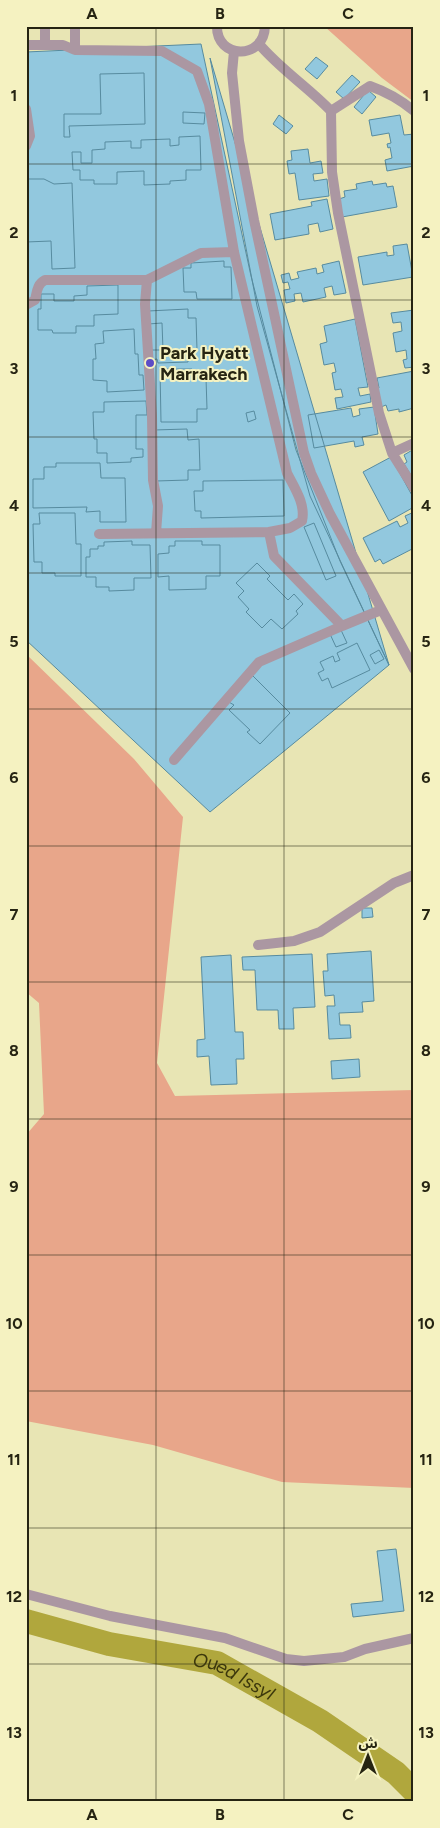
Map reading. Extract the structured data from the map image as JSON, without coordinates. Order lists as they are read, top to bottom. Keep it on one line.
{"water":["Oued Issyl"],"places":["Park Hyatt Marrakech"],"north":"top","grid":{"columns":["A","B","C"],"rows":["1","2","3","4","5","6","7","8","9","10","11","12","13"]}}
